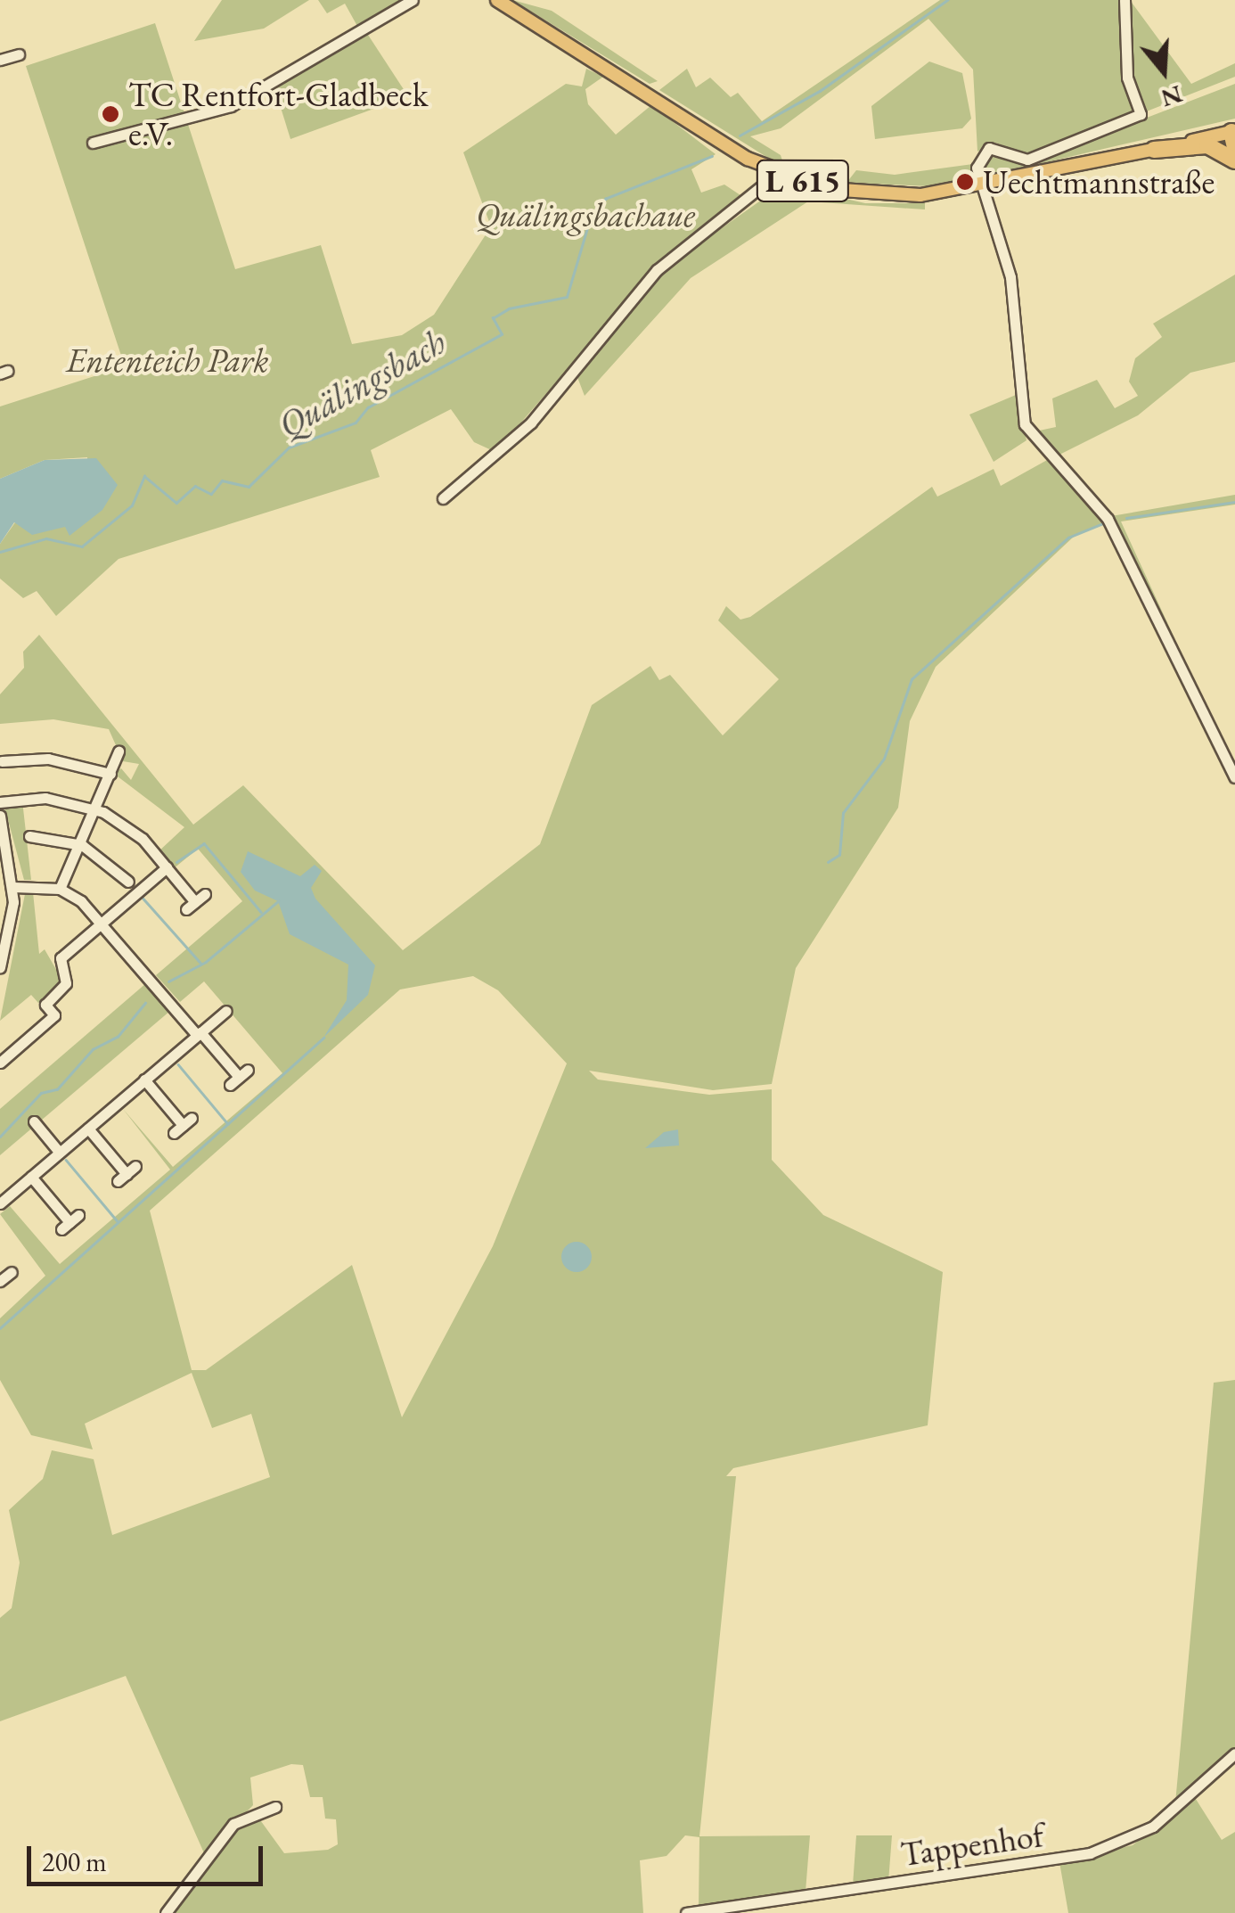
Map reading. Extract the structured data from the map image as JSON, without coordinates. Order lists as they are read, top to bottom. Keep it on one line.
{"streets":{"main road":["L 615"],"street":["Tappenhof"]},"water":["Quälingsbach"],"parks":["Quälingsbachaue","Ententeich Park"],"places":["TC Rentfort-Gladbeck e.V.","Uechtmannstraße"],"scale_bar":"200 m","north":"bottom"}
